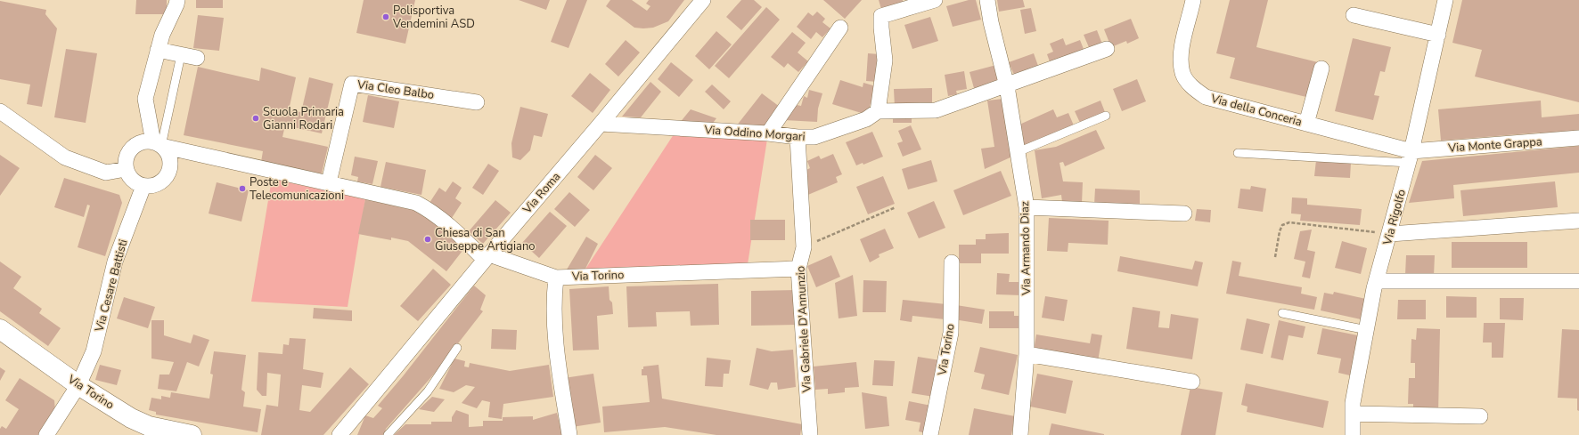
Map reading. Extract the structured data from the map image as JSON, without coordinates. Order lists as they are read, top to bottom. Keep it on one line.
{"streets":{"main road":["Via Torino"],"street":["Via Cleo Balbo","Via della Conceria","Via Oddino Morgari","Via Monte Grappa","Via Roma","Via Rigolfo","Via Armando Diaz","Via Cesare Battisti","Via Gabriele D'Annunzio"]},"crossings":[["Via della Conceria","Via Monte Grappa"],["Via della Conceria","Via Rigolfo"],["Via Oddino Morgari","Via Roma"],["Via Oddino Morgari","Via Gabriele D'Annunzio"],["Via Monte Grappa","Via Rigolfo"],["Via Torino","Via Cesare Battisti"],["Via Torino","Via Gabriele D'Annunzio"]],"places":["Polisportiva Vendemini ASD","Scuola Primaria Gianni Rodari","Poste e Telecomunicazioni","Chiesa di San Giuseppe Artigiano"]}
